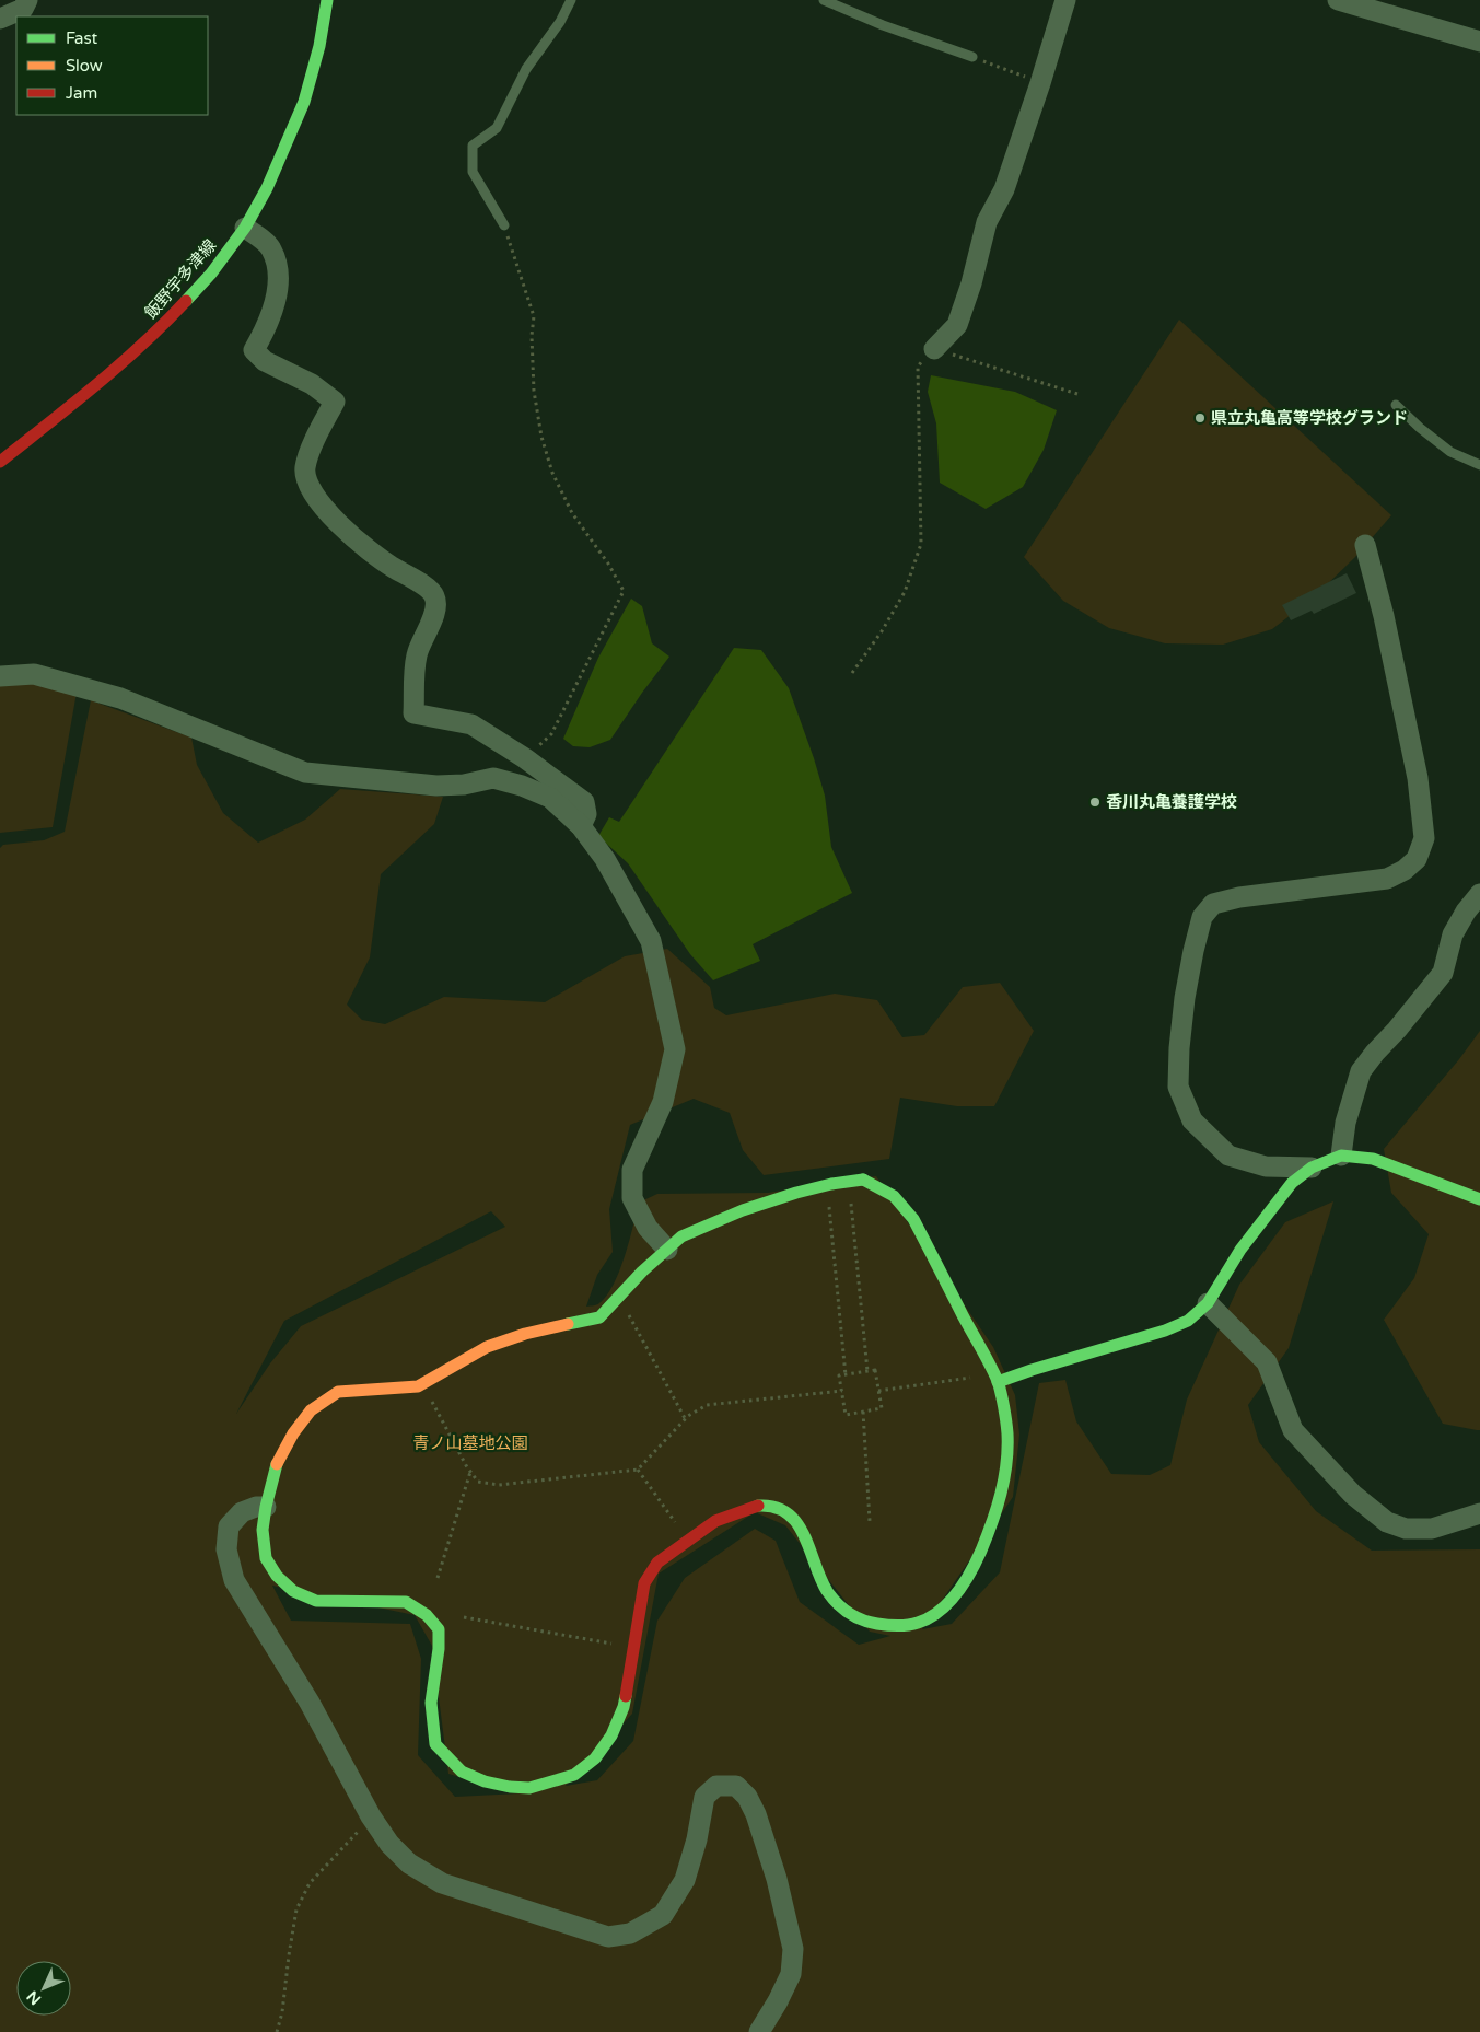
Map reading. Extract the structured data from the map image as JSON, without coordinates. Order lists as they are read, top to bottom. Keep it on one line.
{"streets":{"street":["飯野宇多津線"]},"parks":["青ノ山墓地公園"],"places":["県立丸亀高等学校グランド","香川丸亀養護学校"],"legend":["Fast","Slow","Jam"],"north":"bottom left"}
